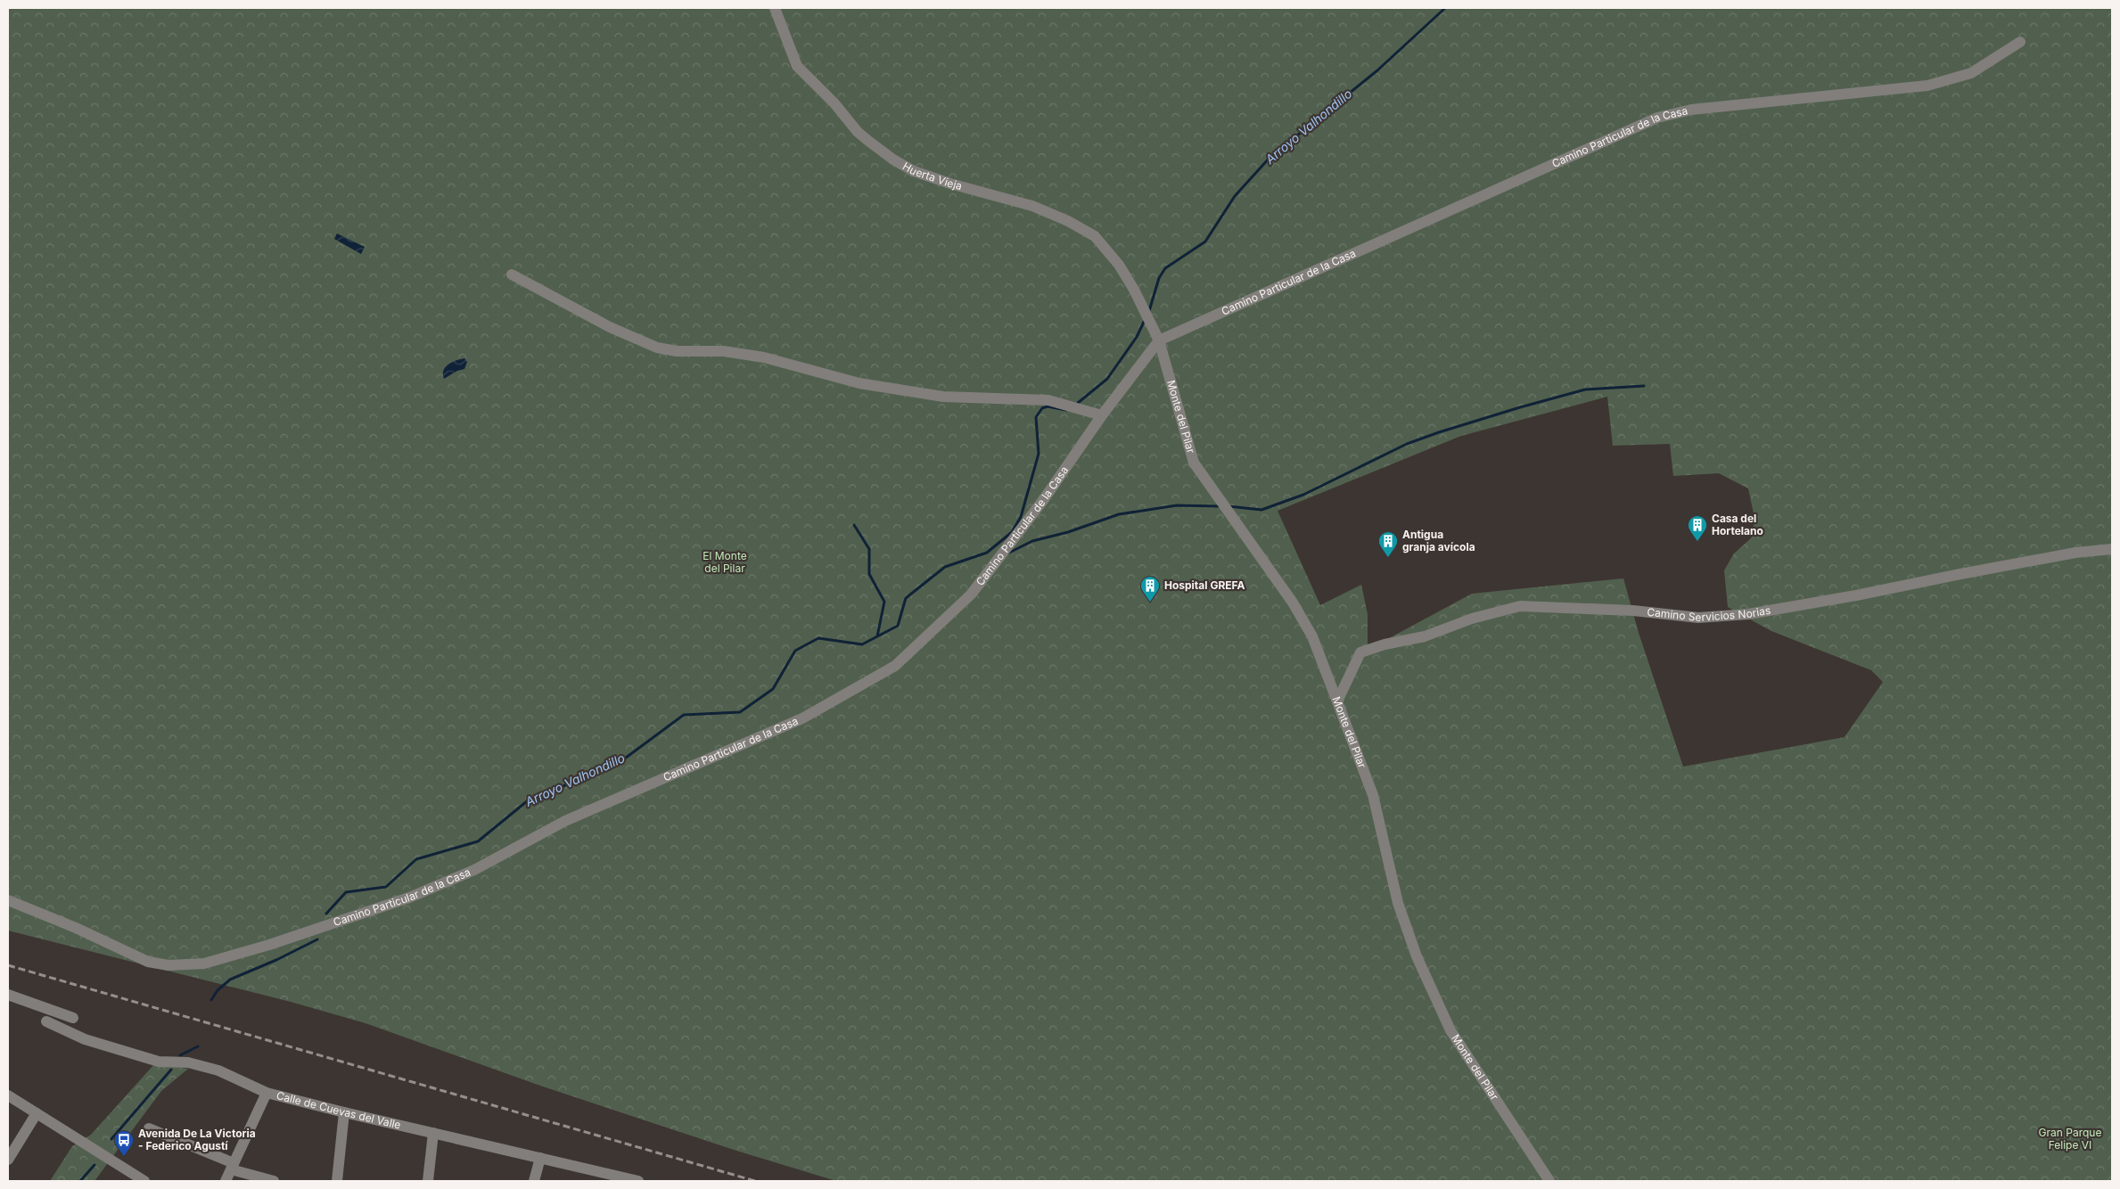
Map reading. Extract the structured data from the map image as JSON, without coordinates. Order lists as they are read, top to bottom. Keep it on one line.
{"streets":{"street":["Camino Particular de la Casa","Huerta Vieja","Monte del Pilar","Camino Servicios Norias","Calle de Cuevas del Valle"]},"crossings":[["Camino Particular de la Casa","Monte del Pilar"],["Huerta Vieja","Monte del Pilar"],["Monte del Pilar","Camino Servicios Norias"]],"water":["Arroyo Valhondillo"],"parks":["El Monte del Pilar","Gran Parque Felipe VI"],"places":{"building":["Casa del Hortelano","Antigua granja avícola","Hospital GREFA"],"bus stop":["Avenida De La Victoria - Federico Agustí"]}}
